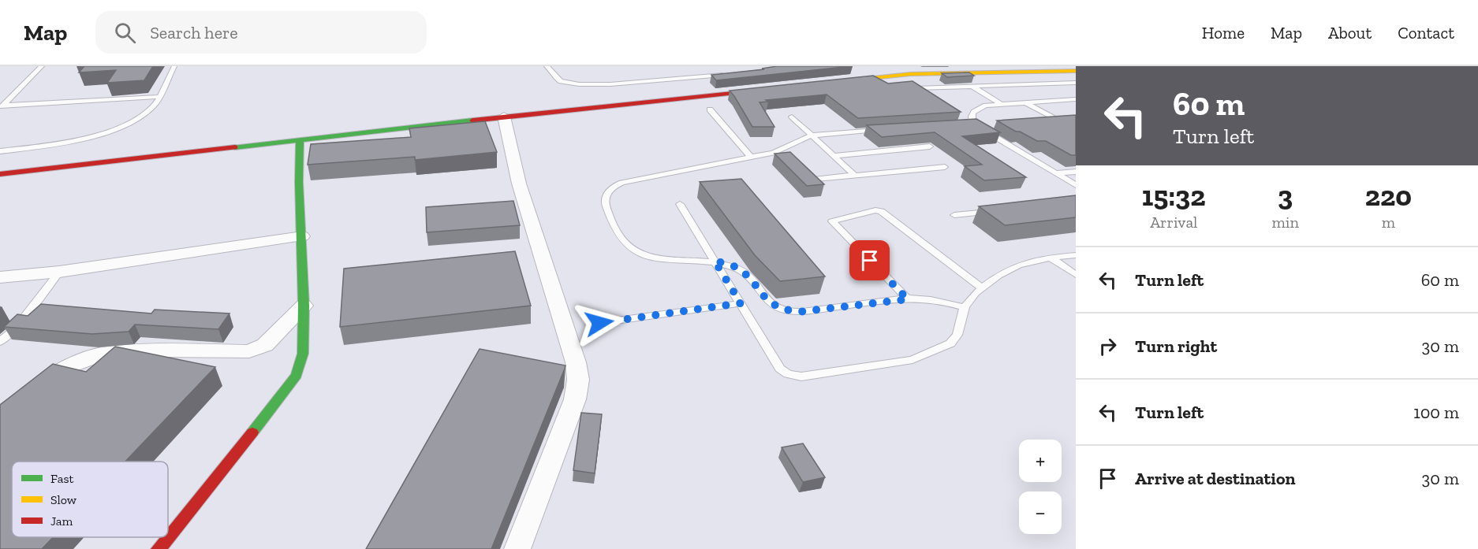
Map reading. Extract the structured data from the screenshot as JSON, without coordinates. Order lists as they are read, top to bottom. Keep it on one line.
{"legend":["Fast","Slow","Jam"],"page":{"header":"Map","search":"Search here","nav":["Home","Map","About","Contact"],"turn":["60 m","Turn left"],"eta":["15:32","Arrival","3","min","220","m"],"list":[{"name":"Turn left","value":"60 m"},{"name":"Turn right","value":"30 m"},{"name":"Turn left","value":"100 m"},{"name":"Arrive at destination","value":"30 m"}],"map_buttons":["+","−"]}}
